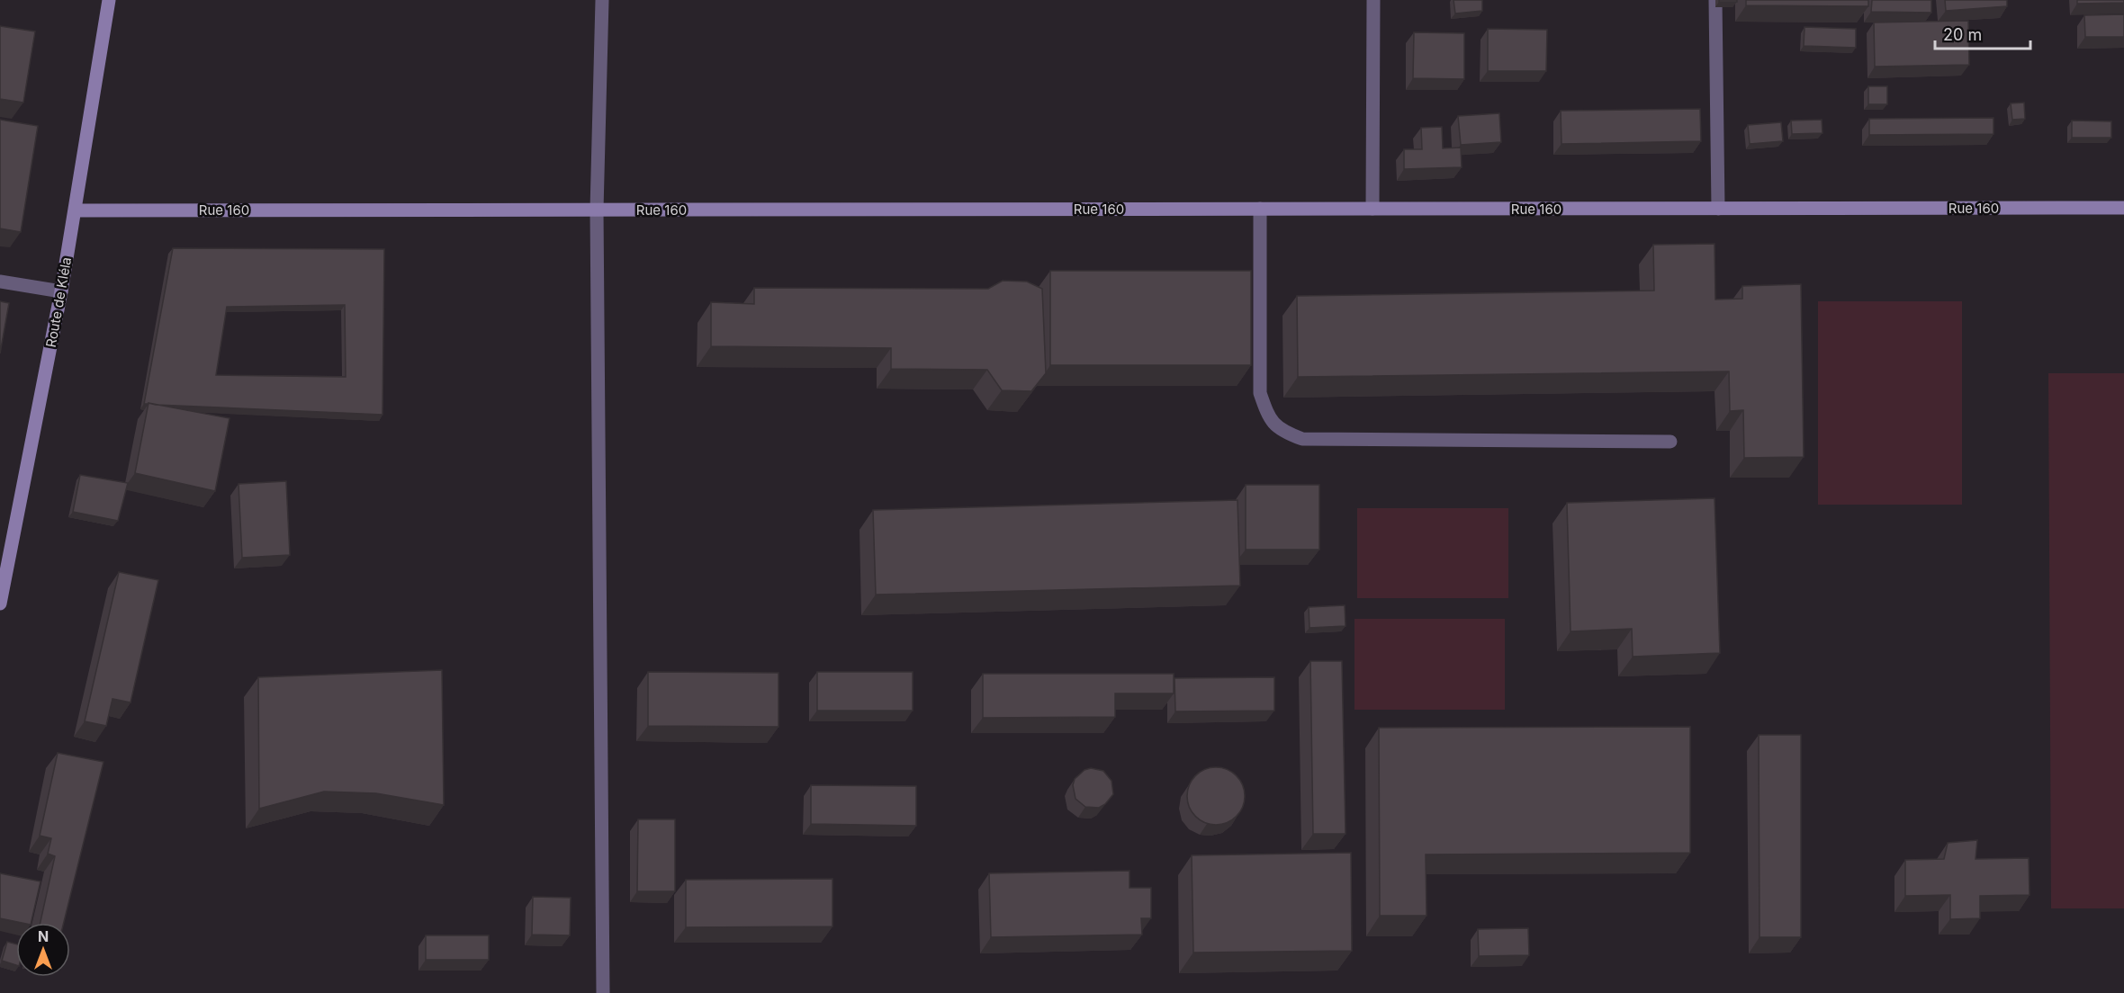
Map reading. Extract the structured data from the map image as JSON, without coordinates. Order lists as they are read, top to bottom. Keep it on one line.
{"streets":{"street":["Rue 160","Route de Kléla"]},"crossings":[["Rue 160","Route de Kléla"]],"scale_bar":"20 m","north":"top"}
